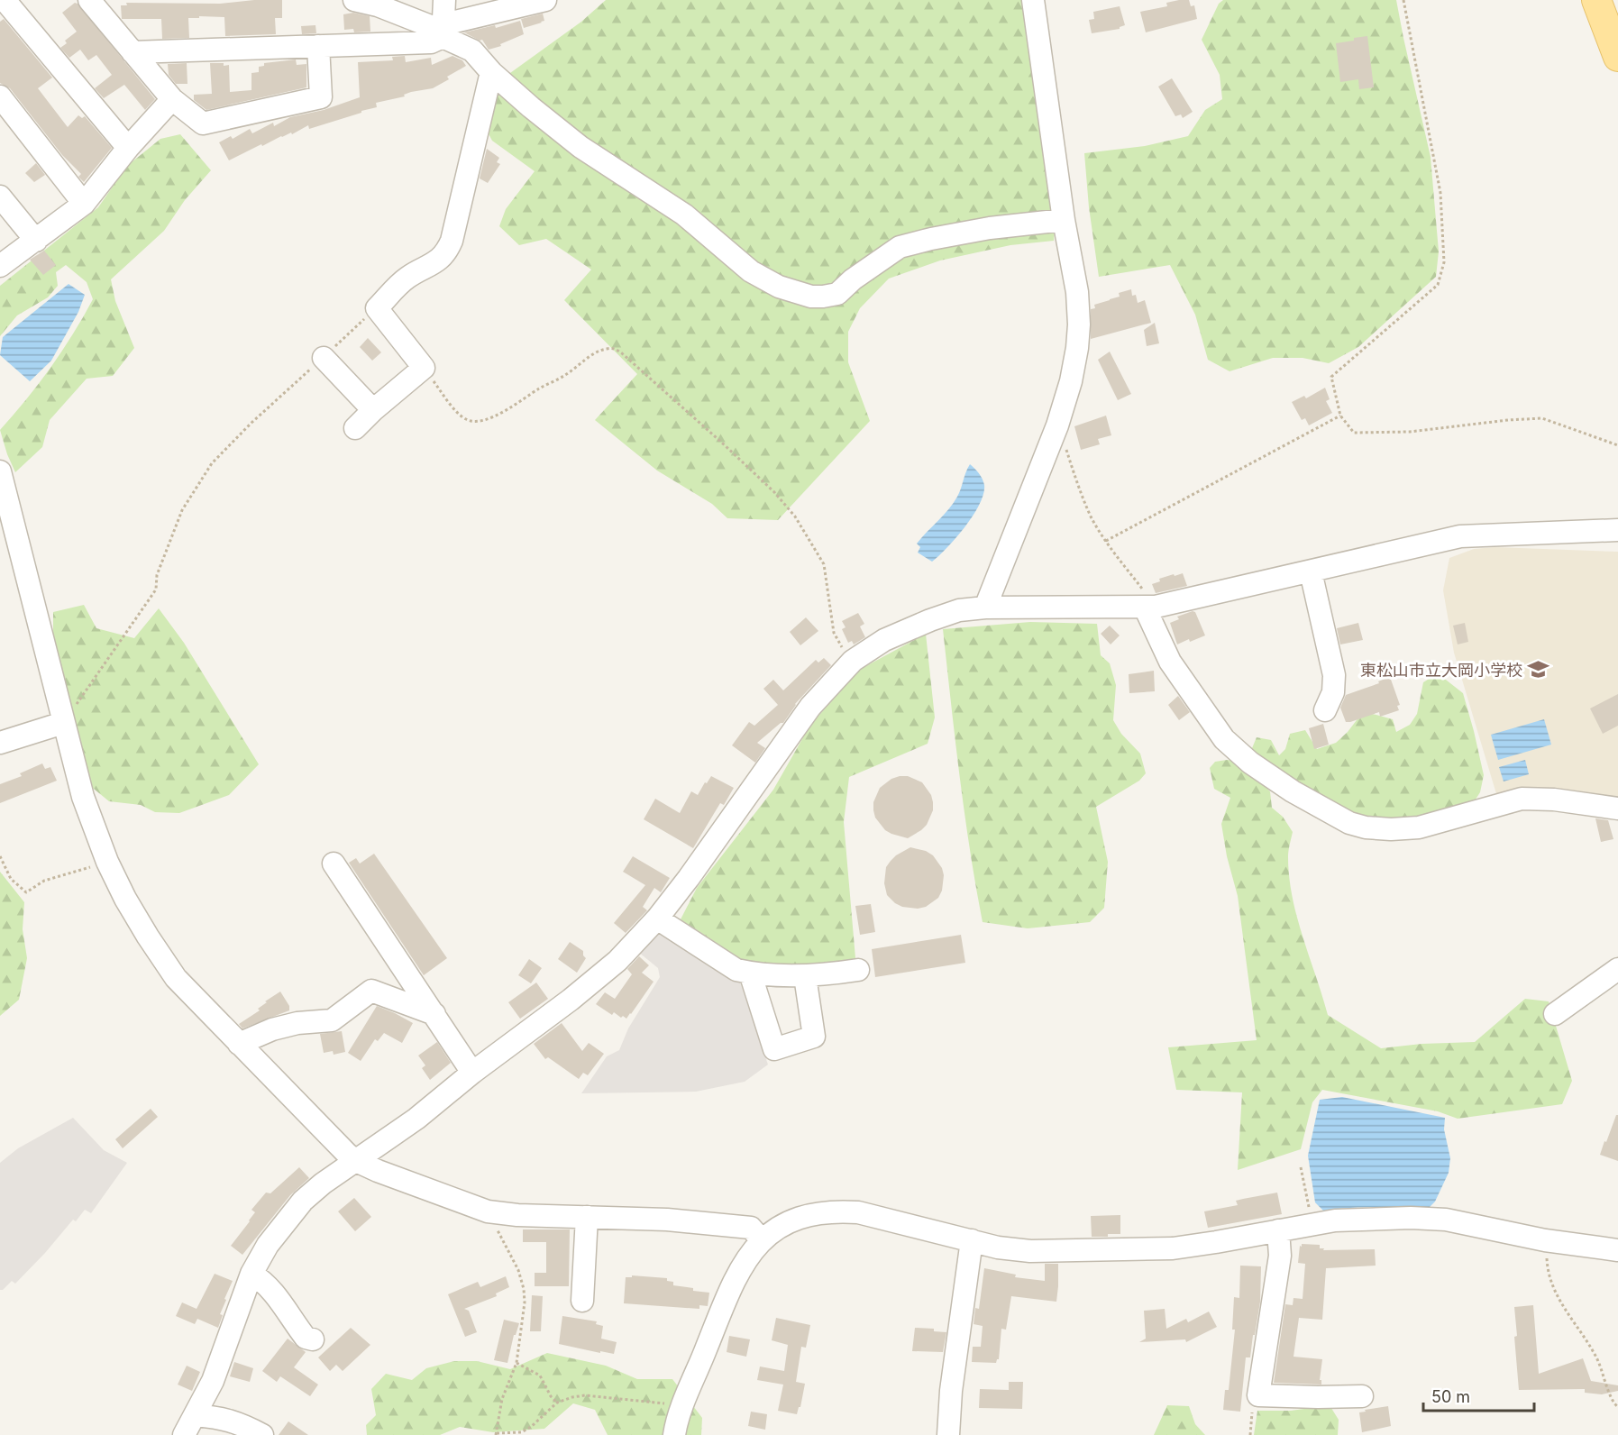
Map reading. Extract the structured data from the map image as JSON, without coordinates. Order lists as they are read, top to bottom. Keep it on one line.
{"places":{"school or university":["東松山市立大岡小学校"]},"scale_bar":"50 m"}
